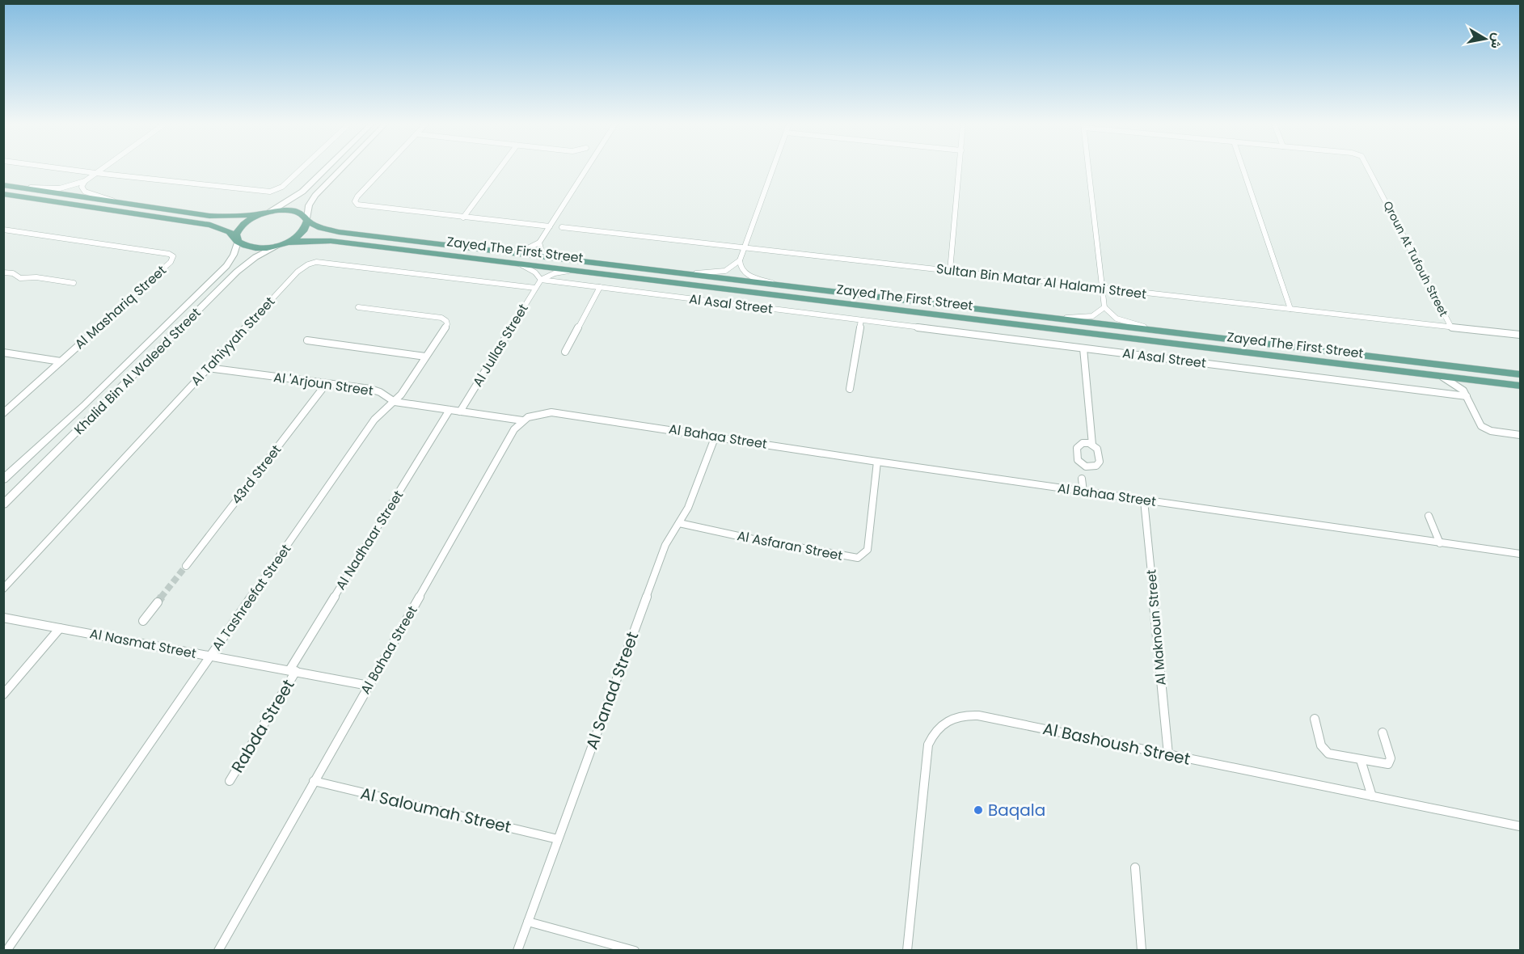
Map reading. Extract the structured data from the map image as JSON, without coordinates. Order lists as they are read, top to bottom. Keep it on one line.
{"streets":{"main road":["Zayed The First Street"],"street":["Qroun At Tufouh Street","Sultan Bin Matar Al Halami Street","Al Asal Street","Al Mashariq Street","Al Tahiyyah Street","Al Jullas Street","Khalid Bin Al Waleed Street","Al 'Arjoun Street","Al Bahaa Street","43rd Street","Al Nadhaar Street","Al Asfaran Street","Al Tashreefat Street","Al Maknoun Street","Al Nasmat Street","Al Sanad Street","Rabda Street","Al Bashoush Street","Al Saloumah Street"]},"crossings":[["Zayed The First Street","Khalid Bin Al Waleed Street"],["Qroun At Tufouh Street","Sultan Bin Matar Al Halami Street"],["Al Asal Street","Al Jullas Street"],["Al Tahiyyah Street","Al Jullas Street"],["Al Tahiyyah Street","Al 'Arjoun Street"],["Al Jullas Street","Al 'Arjoun Street"],["Al 'Arjoun Street","Al Bahaa Street"],["Al 'Arjoun Street","43rd Street"],["Al 'Arjoun Street","Al Nadhaar Street"],["Al 'Arjoun Street","Al Tashreefat Street"],["Al Bahaa Street","Al Asfaran Street"],["Al Bahaa Street","Al Maknoun Street"],["Al Bahaa Street","Al Nasmat Street"],["Al Bahaa Street","Al Sanad Street"],["Al Bahaa Street","Al Saloumah Street"],["Al Nadhaar Street","Al Nasmat Street"],["Al Nadhaar Street","Rabda Street"],["Al Asfaran Street","Al Sanad Street"],["Al Tashreefat Street","Al Nasmat Street"],["Al Maknoun Street","Al Bashoush Street"],["Al Nasmat Street","Rabda Street"],["Al Sanad Street","Al Saloumah Street"]],"places":["Baqala"],"north":"right"}
